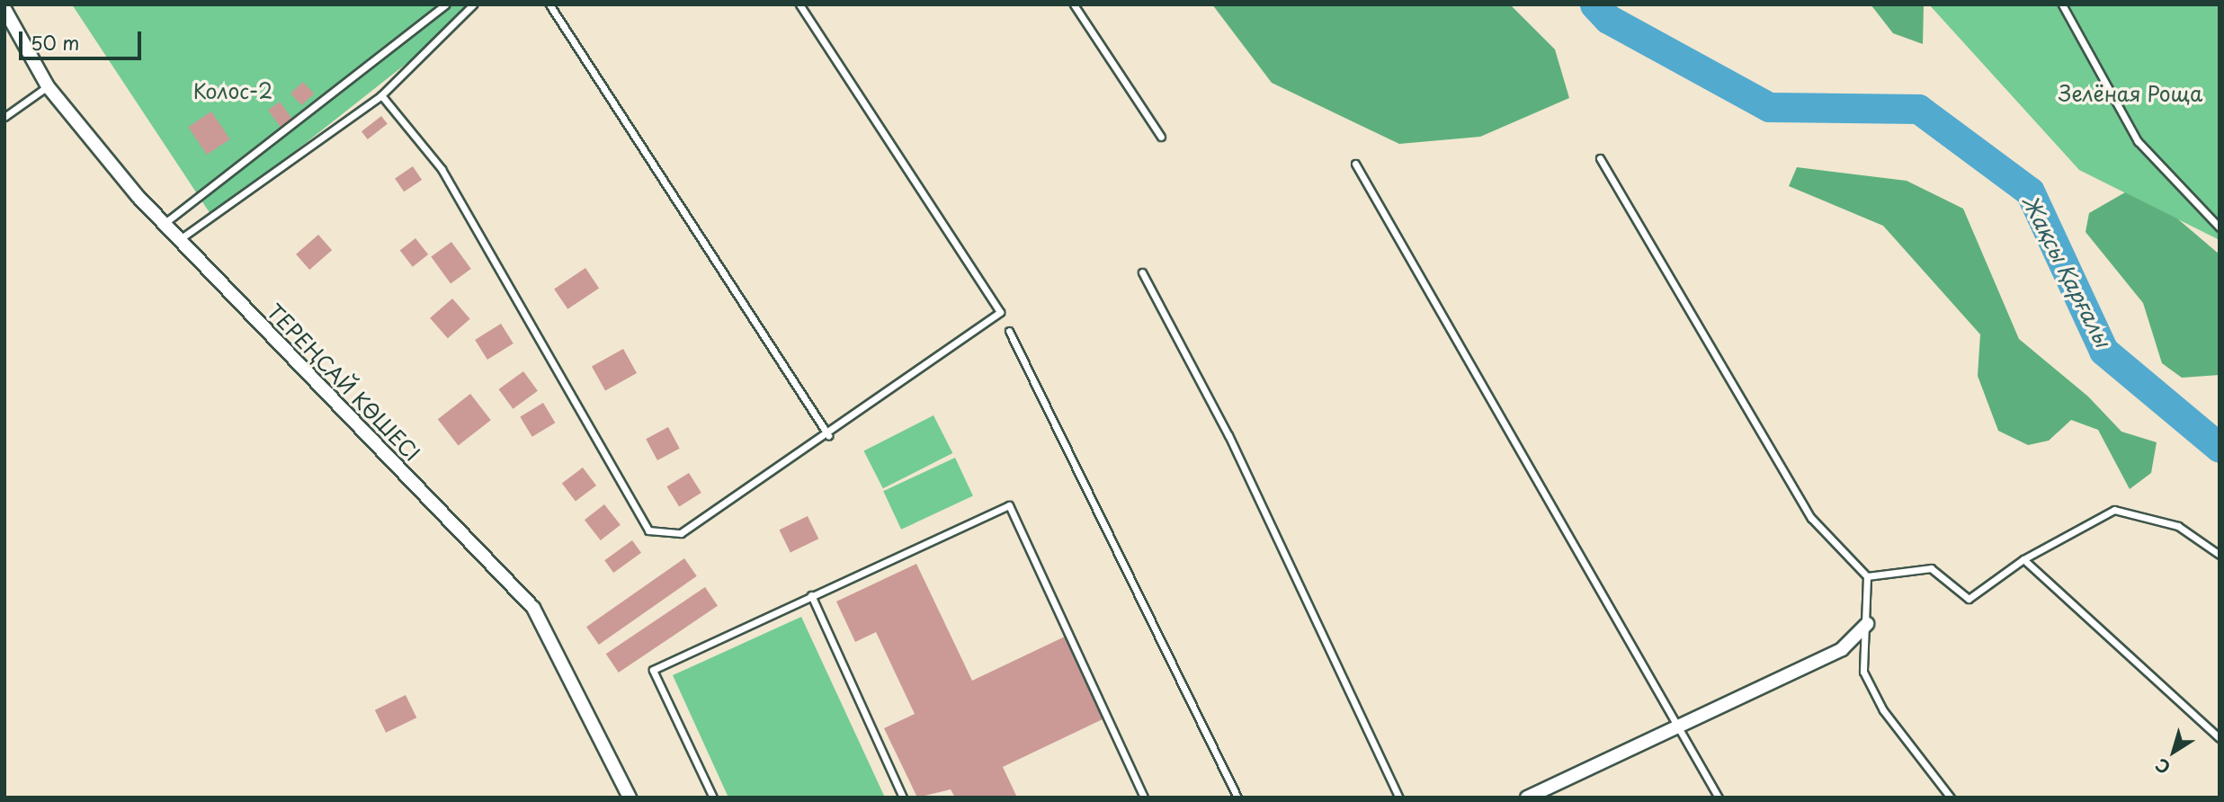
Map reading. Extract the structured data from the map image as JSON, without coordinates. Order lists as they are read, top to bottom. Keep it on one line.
{"streets":{"street":["ТЕРЕҢСАЙ КӨШЕСІ"]},"water":["Жақсы Қарғалы"],"parks":["Колос-2","Зелёная Роща"],"scale_bar":"50 m","north":"bottom left"}
